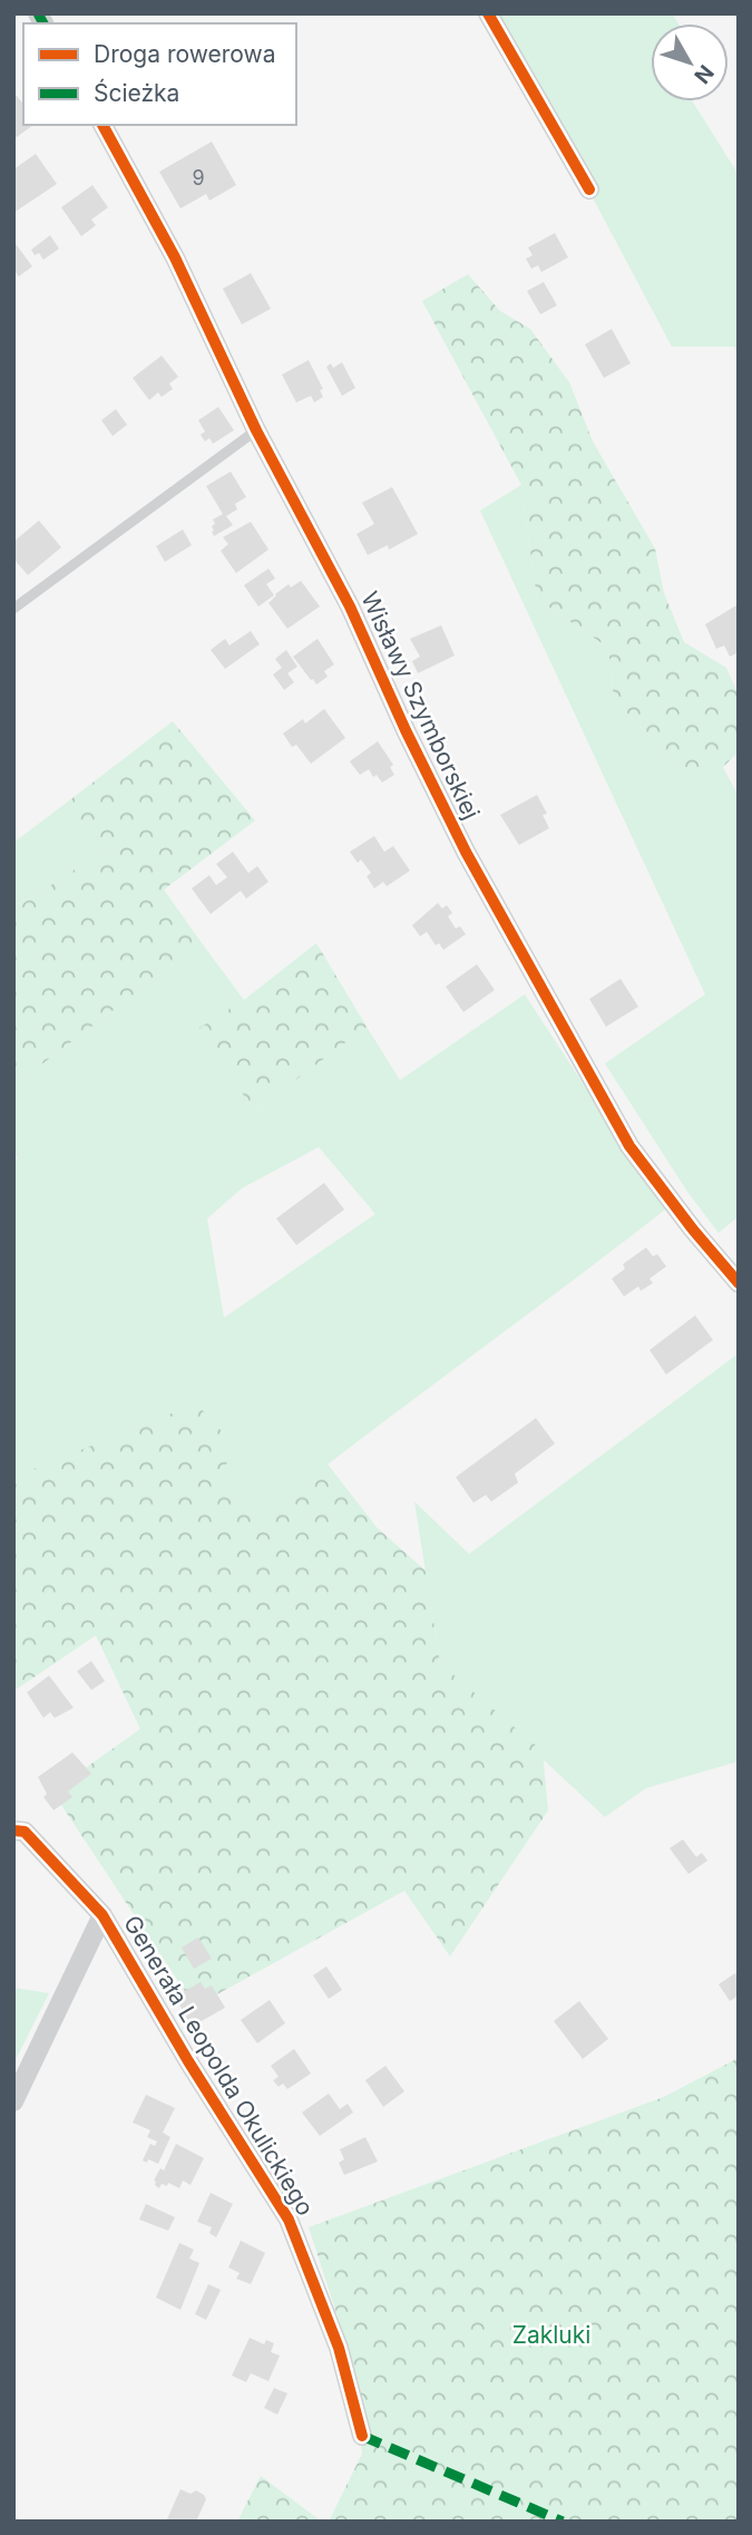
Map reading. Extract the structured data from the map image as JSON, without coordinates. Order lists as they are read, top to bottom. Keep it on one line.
{"streets":{"street":["Wisławy Szymborskiej","Generała Leopolda Okulickiego"]},"parks":["Zakluki"],"house_numbers":["9"],"legend":["Droga rowerowa","Ścieżka"],"north":"bottom right"}
